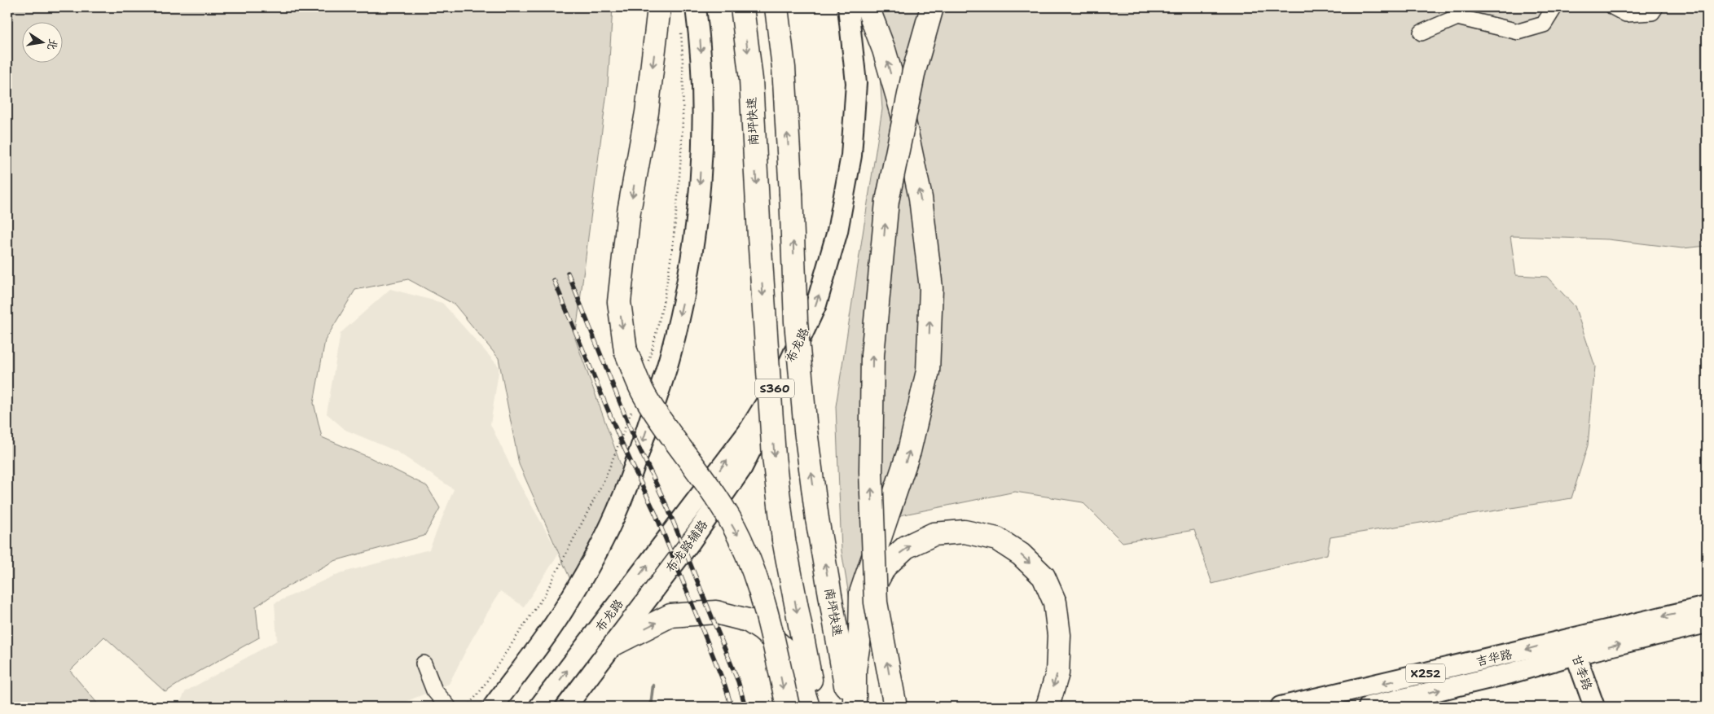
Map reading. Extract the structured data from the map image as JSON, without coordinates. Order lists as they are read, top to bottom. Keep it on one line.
{"streets":{"highway":["南坪快速"],"main road":["布龙路","S360","布龙路辅路","吉华路","甘李路","X252"]},"crossings":[["布龙路","布龙路辅路"],["吉华路","甘李路"]],"north":"right"}
